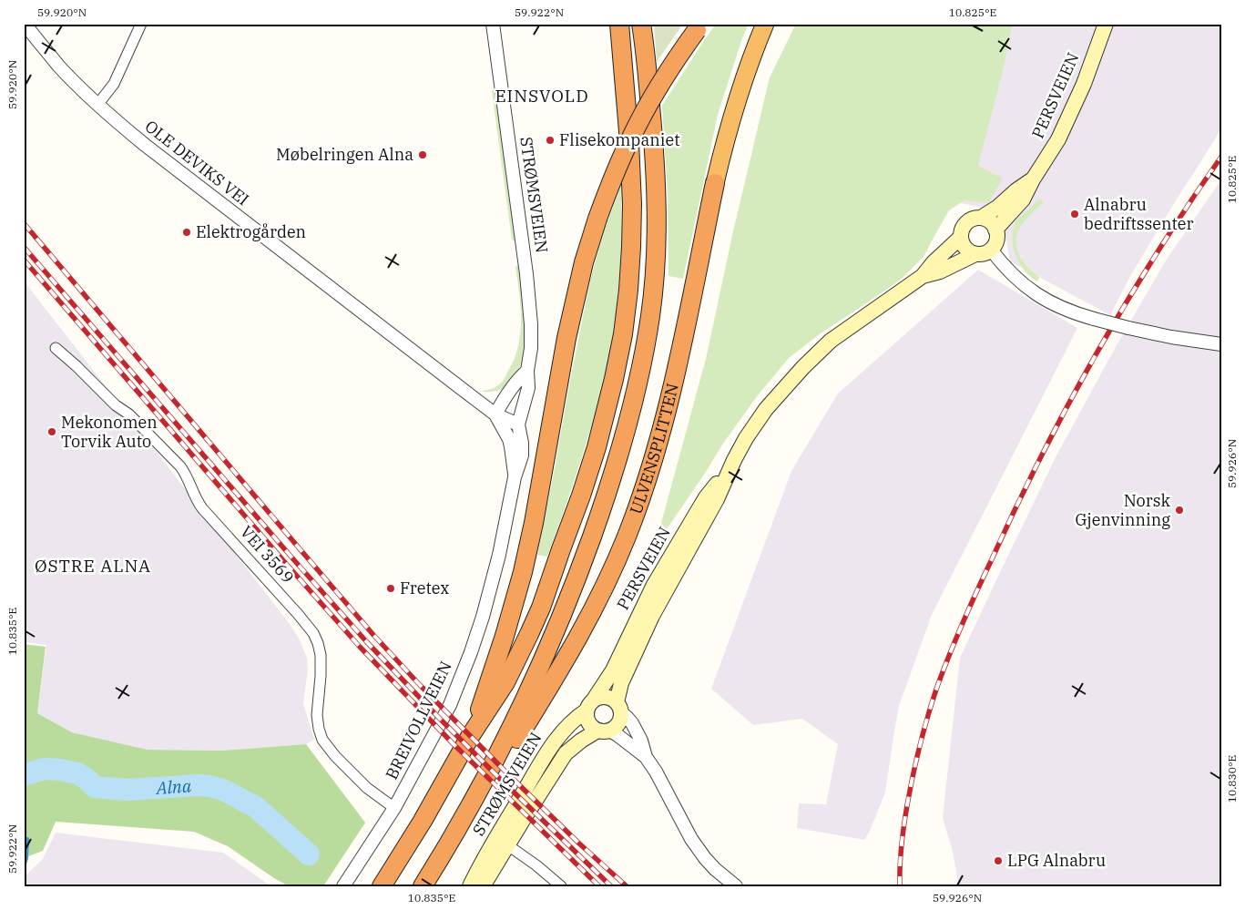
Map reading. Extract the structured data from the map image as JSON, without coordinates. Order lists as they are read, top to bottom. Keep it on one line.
{"streets":{"highway":["ULVENSPLITTEN"],"main road":["PERSVEIEN","STRØMSVEIEN"],"street":["OLE DEVIKS VEI","VEI 3569","BREIVOLLVEIEN"]},"crossings":[["PERSVEIEN","STRØMSVEIEN"],["OLE DEVIKS VEI","STRØMSVEIEN"],["OLE DEVIKS VEI","BREIVOLLVEIEN"],["STRØMSVEIEN","BREIVOLLVEIEN"],["VEI 3569","BREIVOLLVEIEN"]],"districts":["EINSVOLD","ØSTRE ALNA"],"water":["Alna"],"places":["Flisekompaniet","Møbelringen Alna","Alnabru bedriftssenter","Elektrogården","Mekonomen Torvik Auto","Norsk Gjenvinning","Fretex","LPG Alnabru"],"coordinates":["59.920°N","59.922°N","10.825°E","59.926°N","10.835°E","10.830°E"]}
